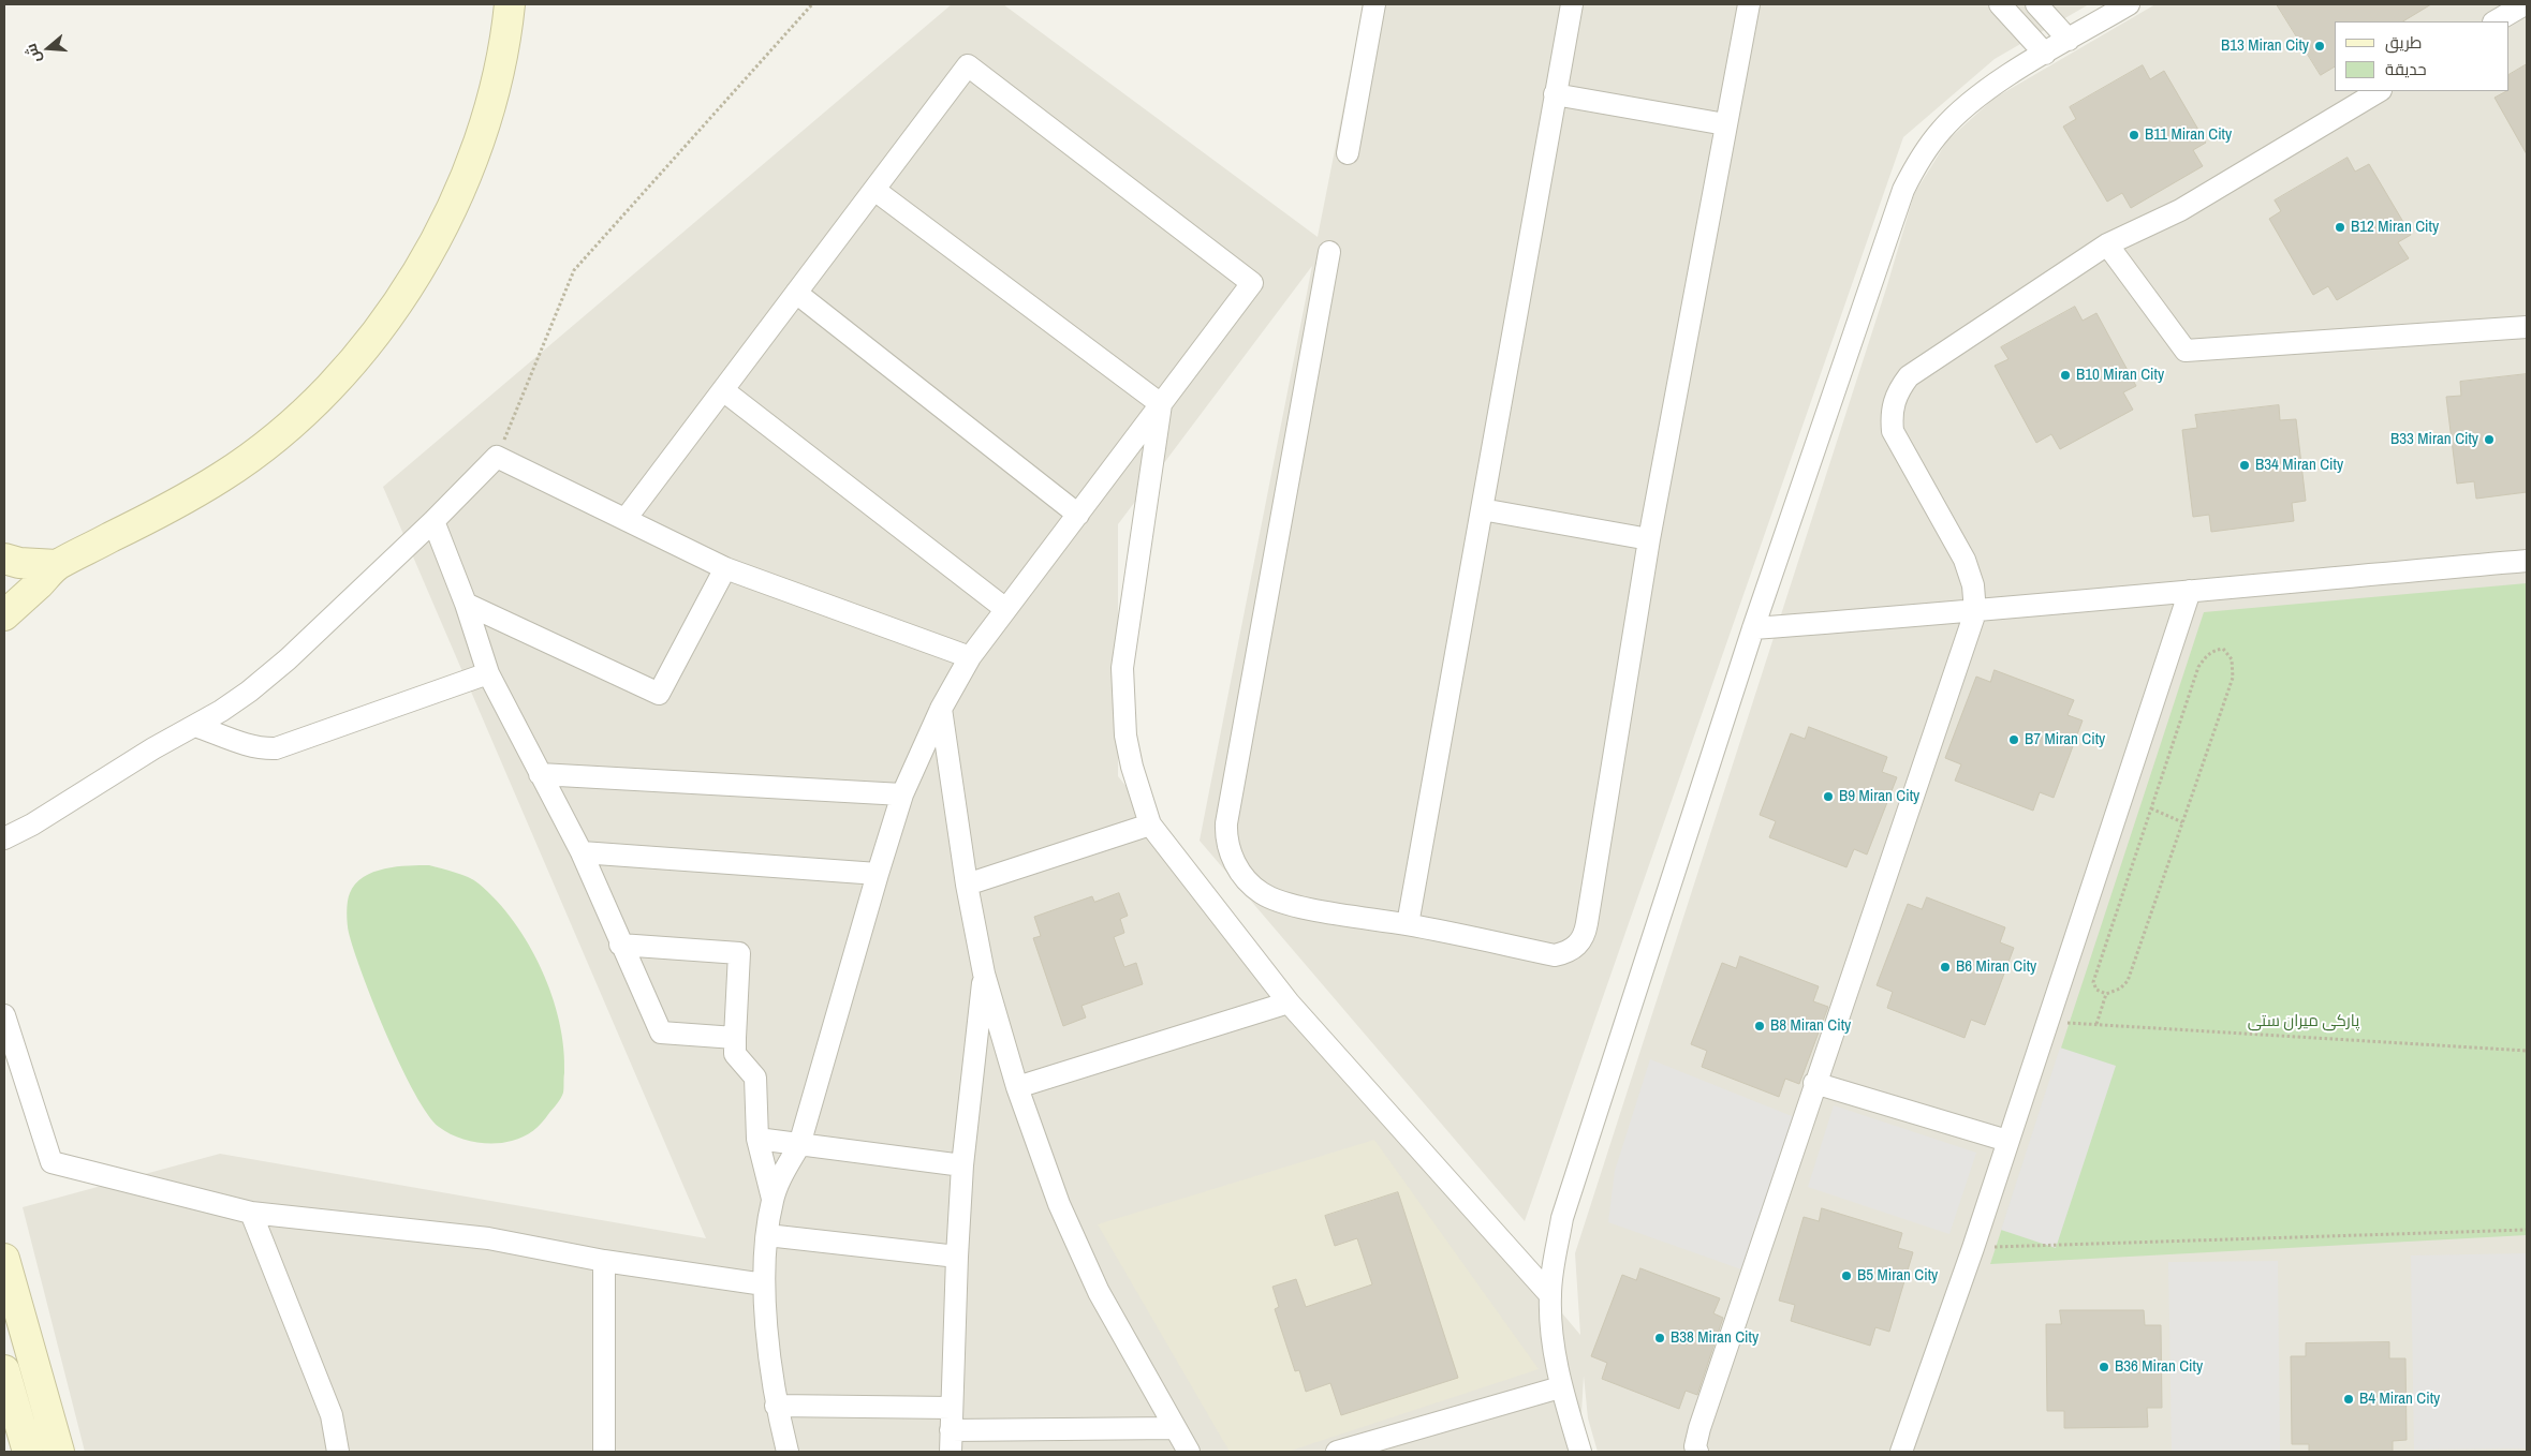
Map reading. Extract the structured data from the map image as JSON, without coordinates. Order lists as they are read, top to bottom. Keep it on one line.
{"parks":["پارکی میران ستی"],"places":["B13 Miran City","B11 Miran City","B12 Miran City","B10 Miran City","B33 Miran City","B34 Miran City","B7 Miran City","B9 Miran City","B6 Miran City","B8 Miran City","B5 Miran City","B38 Miran City","B36 Miran City","B4 Miran City"],"legend":["طريق","حديقة"],"north":"left"}
